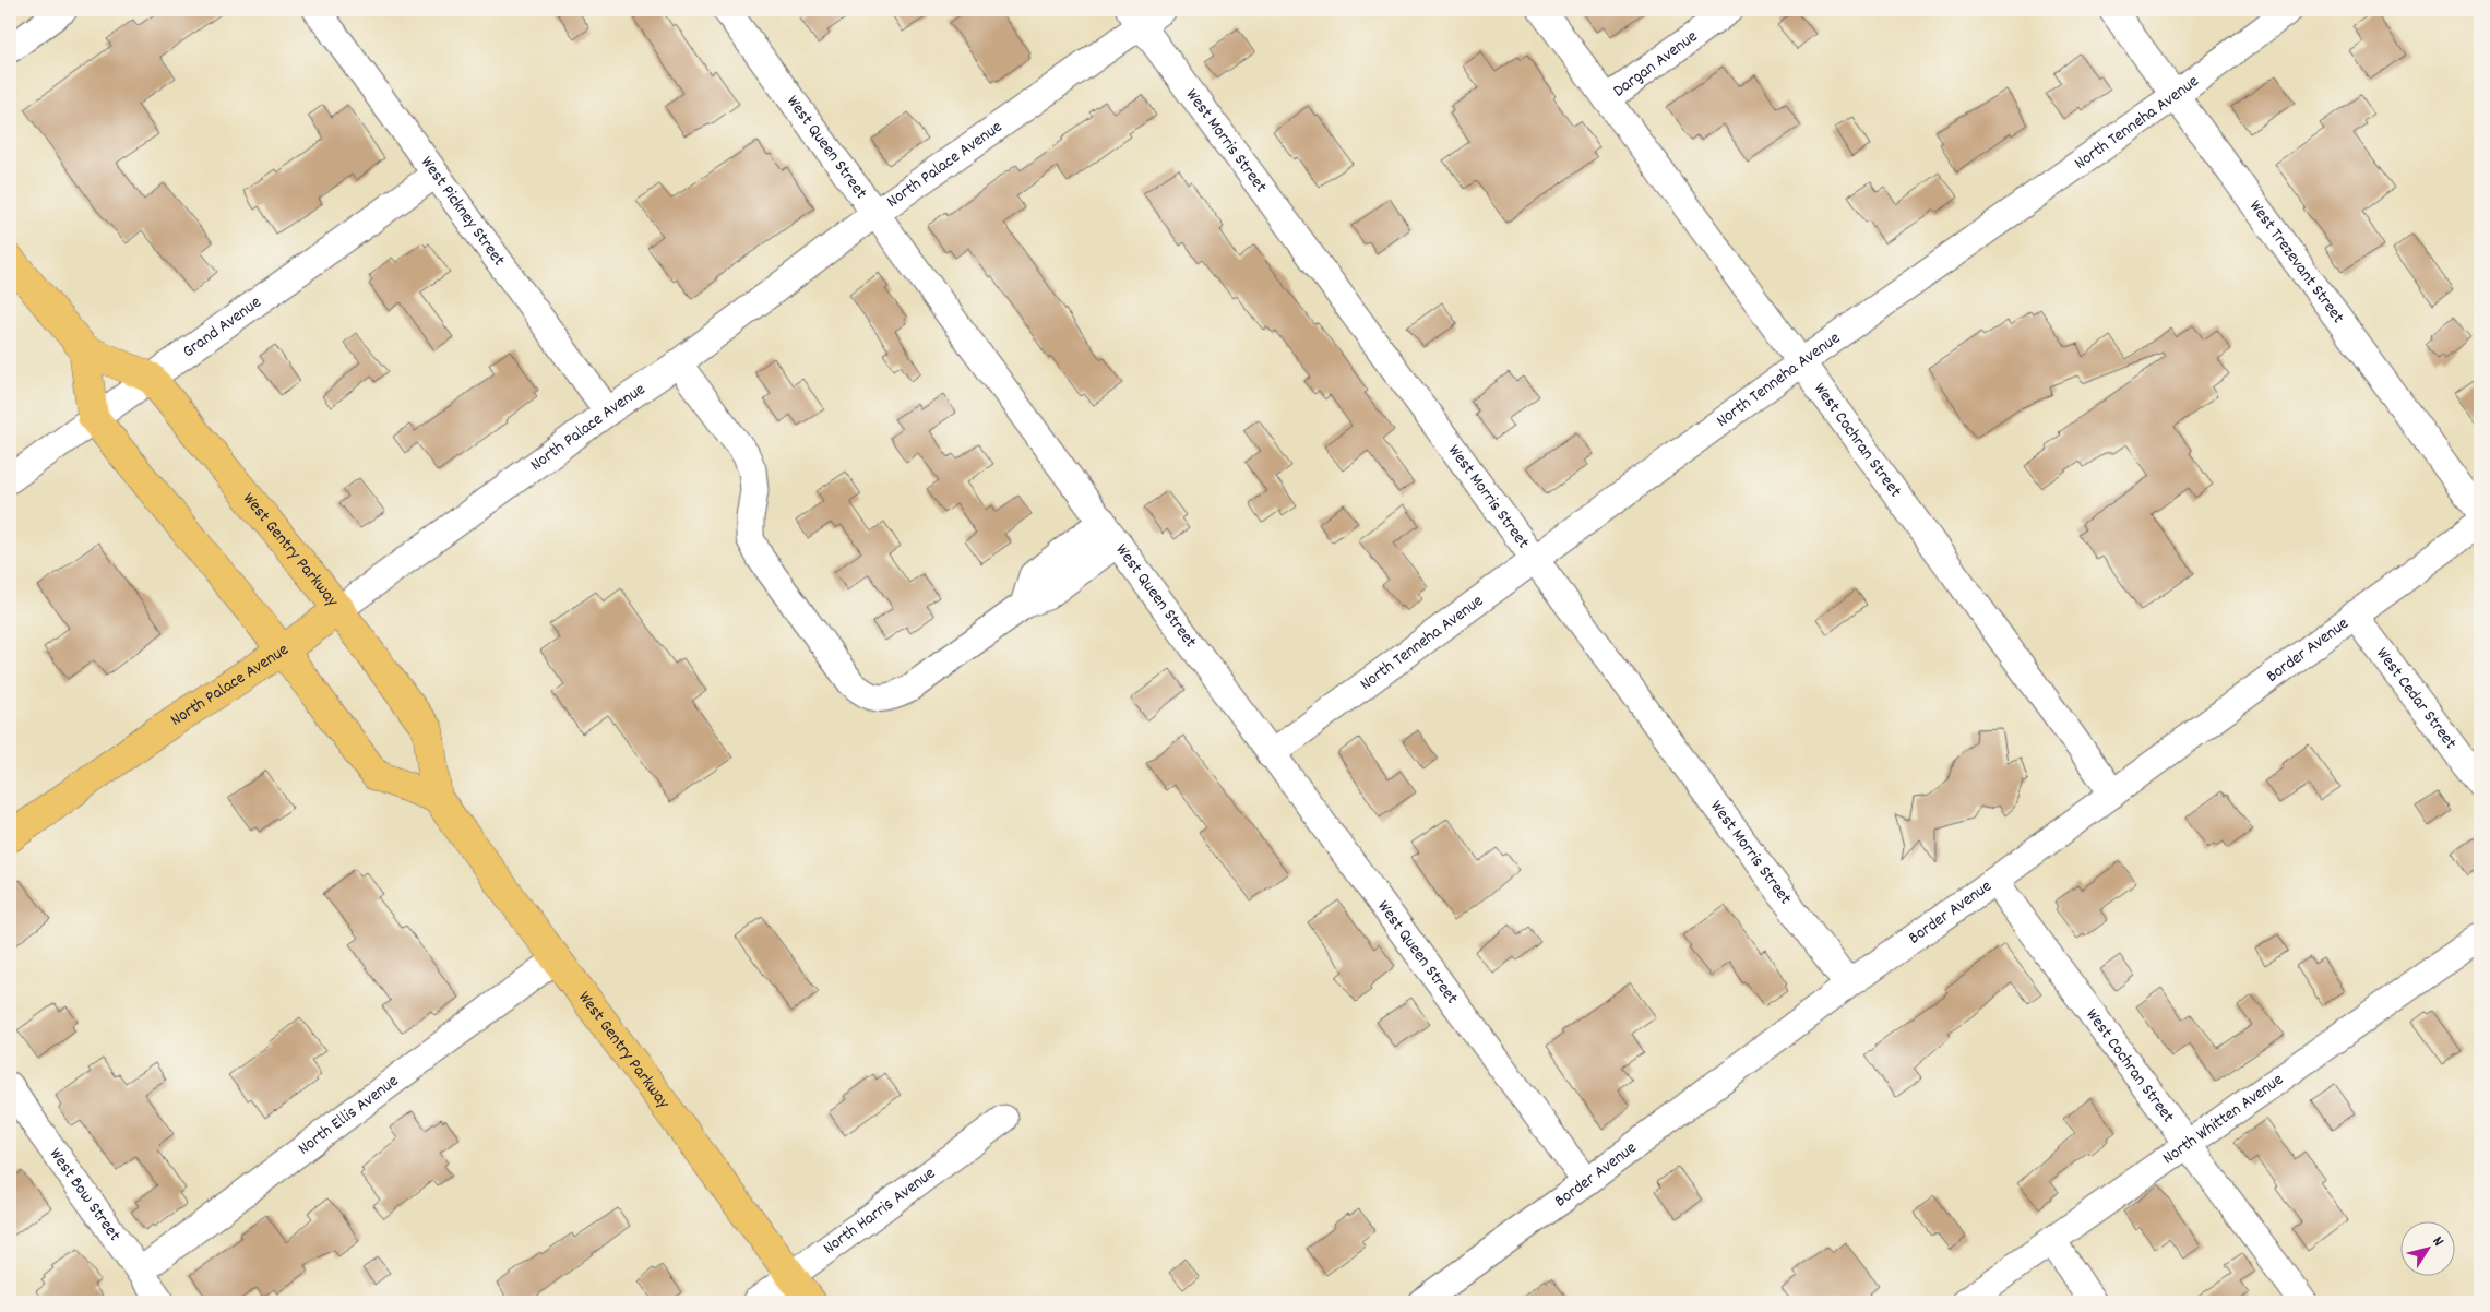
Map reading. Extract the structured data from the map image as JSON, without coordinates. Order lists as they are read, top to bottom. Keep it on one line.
{"streets":{"main road":["North Palace Avenue","West Gentry Parkway"],"street":["Dargan Avenue","North Tenneha Avenue","West Morris Street","West Queen Street","West Pickney Street","West Trezevant Street","Grand Avenue","West Cochran Street","Border Avenue","West Cedar Street","North Ellis Avenue","North Whitten Avenue","West Bow Street","North Harris Avenue"]},"crossings":[["Dargan Avenue","West Cochran Street"],["North Tenneha Avenue","West Morris Street"],["North Tenneha Avenue","West Queen Street"],["North Tenneha Avenue","West Trezevant Street"],["North Tenneha Avenue","West Cochran Street"],["West Morris Street","North Palace Avenue"],["West Morris Street","Border Avenue"],["West Queen Street","North Palace Avenue"],["West Queen Street","Border Avenue"],["North Palace Avenue","West Pickney Street"],["North Palace Avenue","West Gentry Parkway"],["West Pickney Street","Grand Avenue"],["Grand Avenue","West Gentry Parkway"],["West Cochran Street","Border Avenue"],["West Cochran Street","North Whitten Avenue"],["West Gentry Parkway","North Ellis Avenue"],["West Gentry Parkway","North Harris Avenue"],["Border Avenue","West Cedar Street"],["North Ellis Avenue","West Bow Street"]],"north":"top right"}
